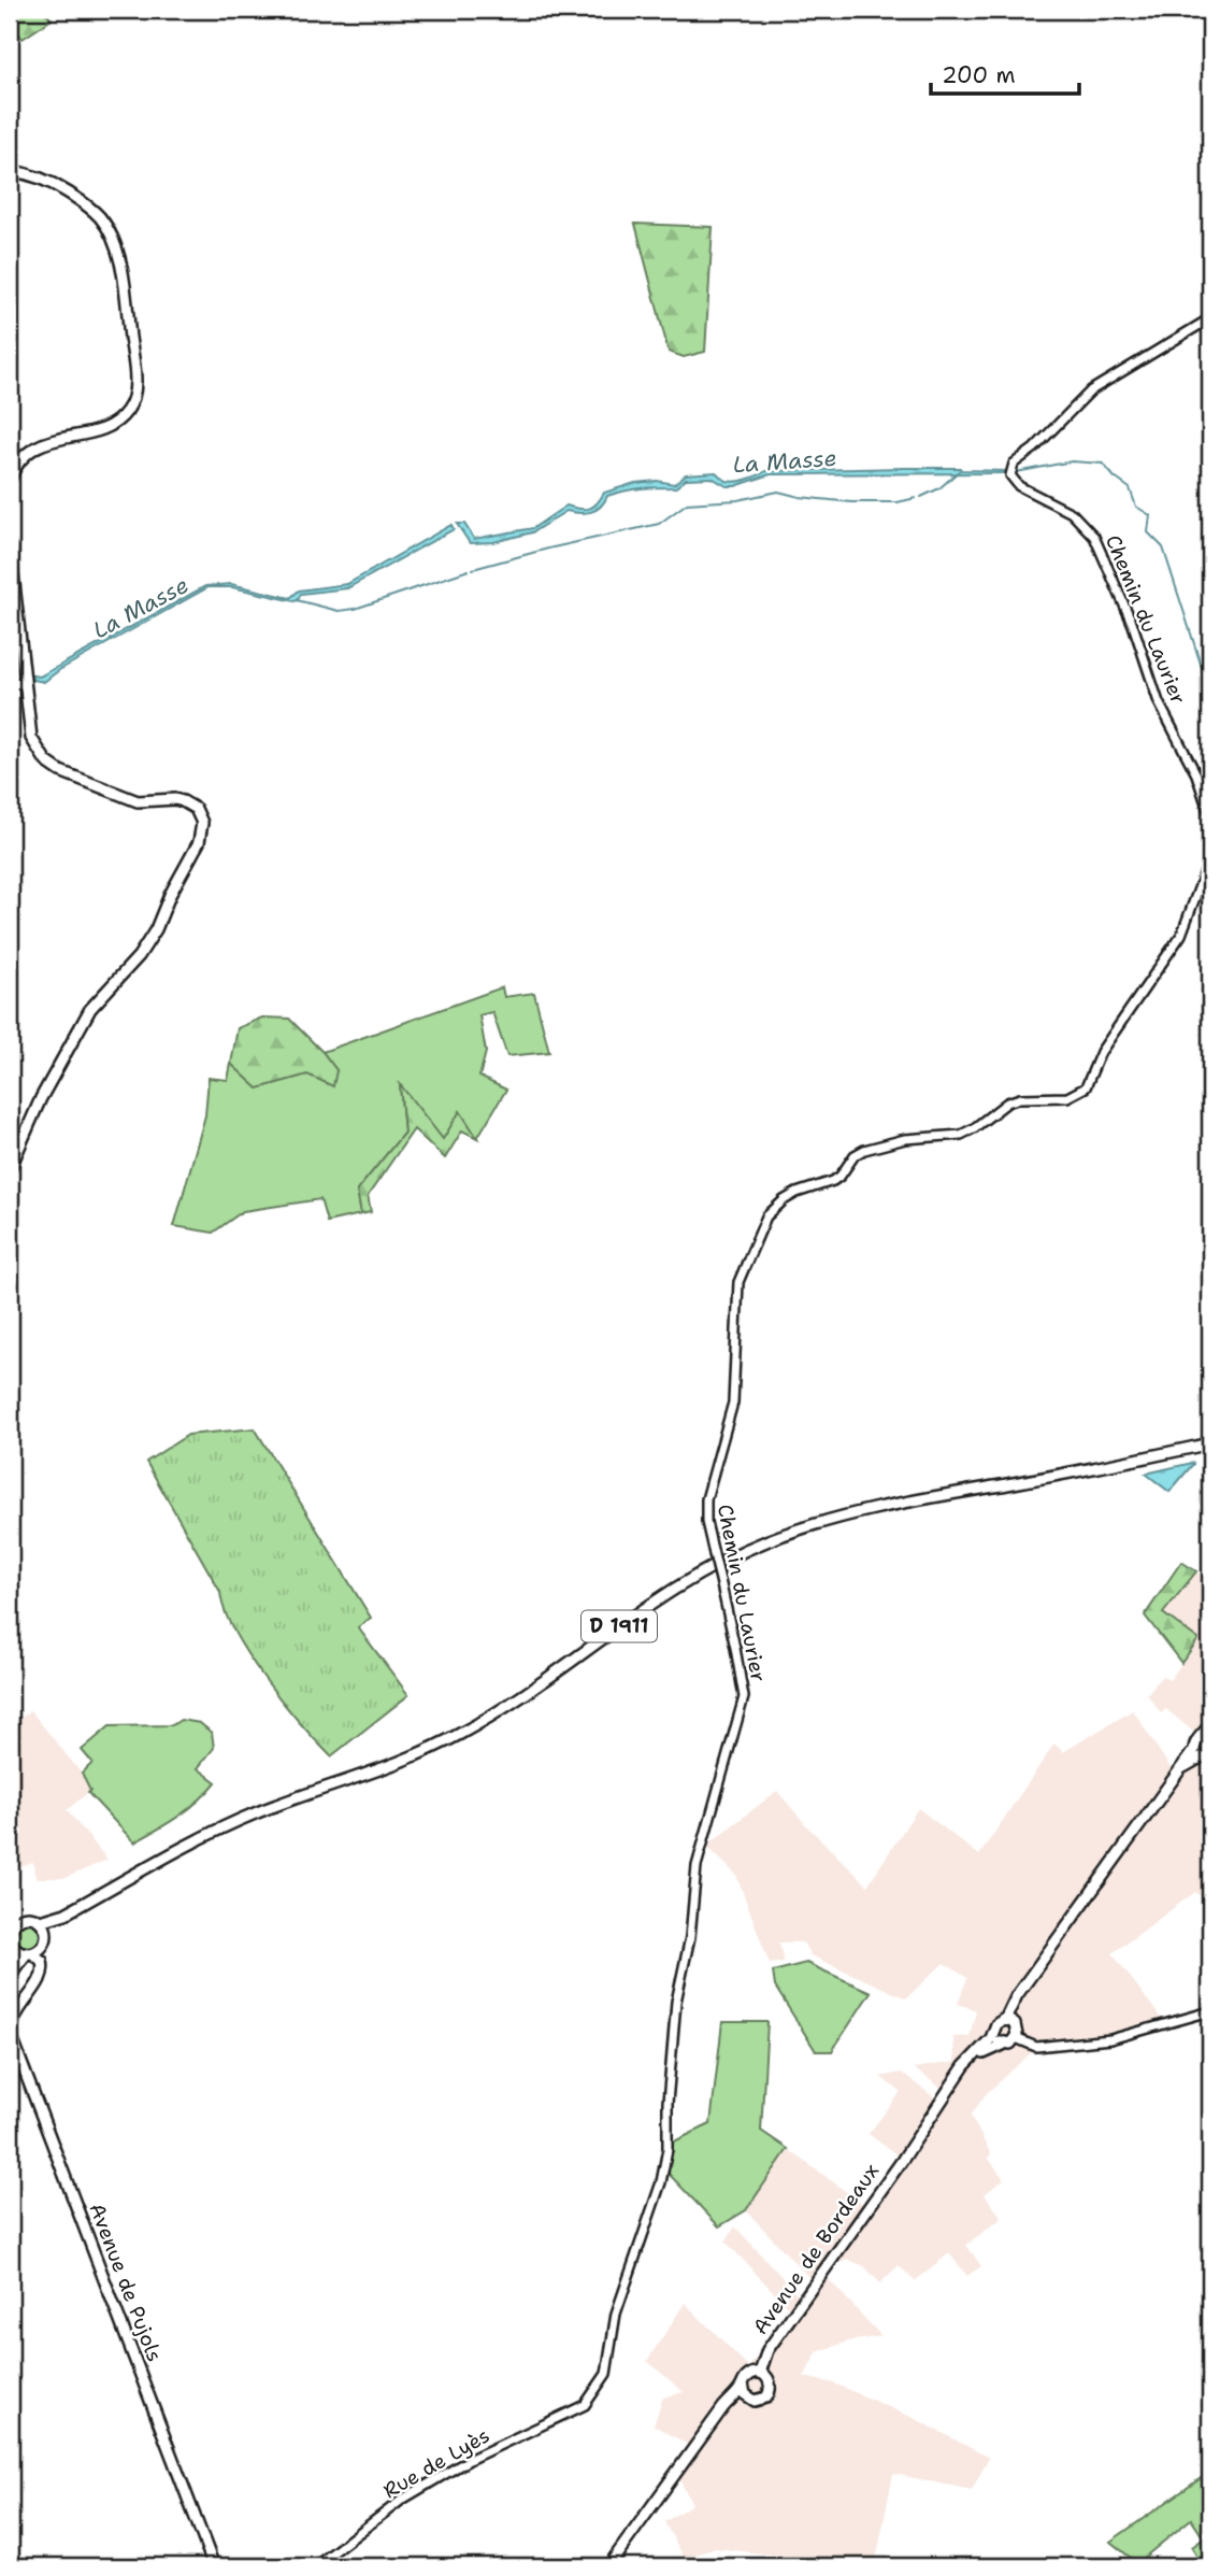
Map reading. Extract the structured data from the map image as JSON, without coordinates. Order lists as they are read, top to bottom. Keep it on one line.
{"streets":{"main road":["D 1911","Avenue de Bordeaux","Avenue de Pujols"],"street":["Chemin du Laurier","Rue de Lyès"]},"crossings":[["Chemin du Laurier","Rue de Lyès"]],"water":["La Masse"],"scale_bar":"200 m"}
